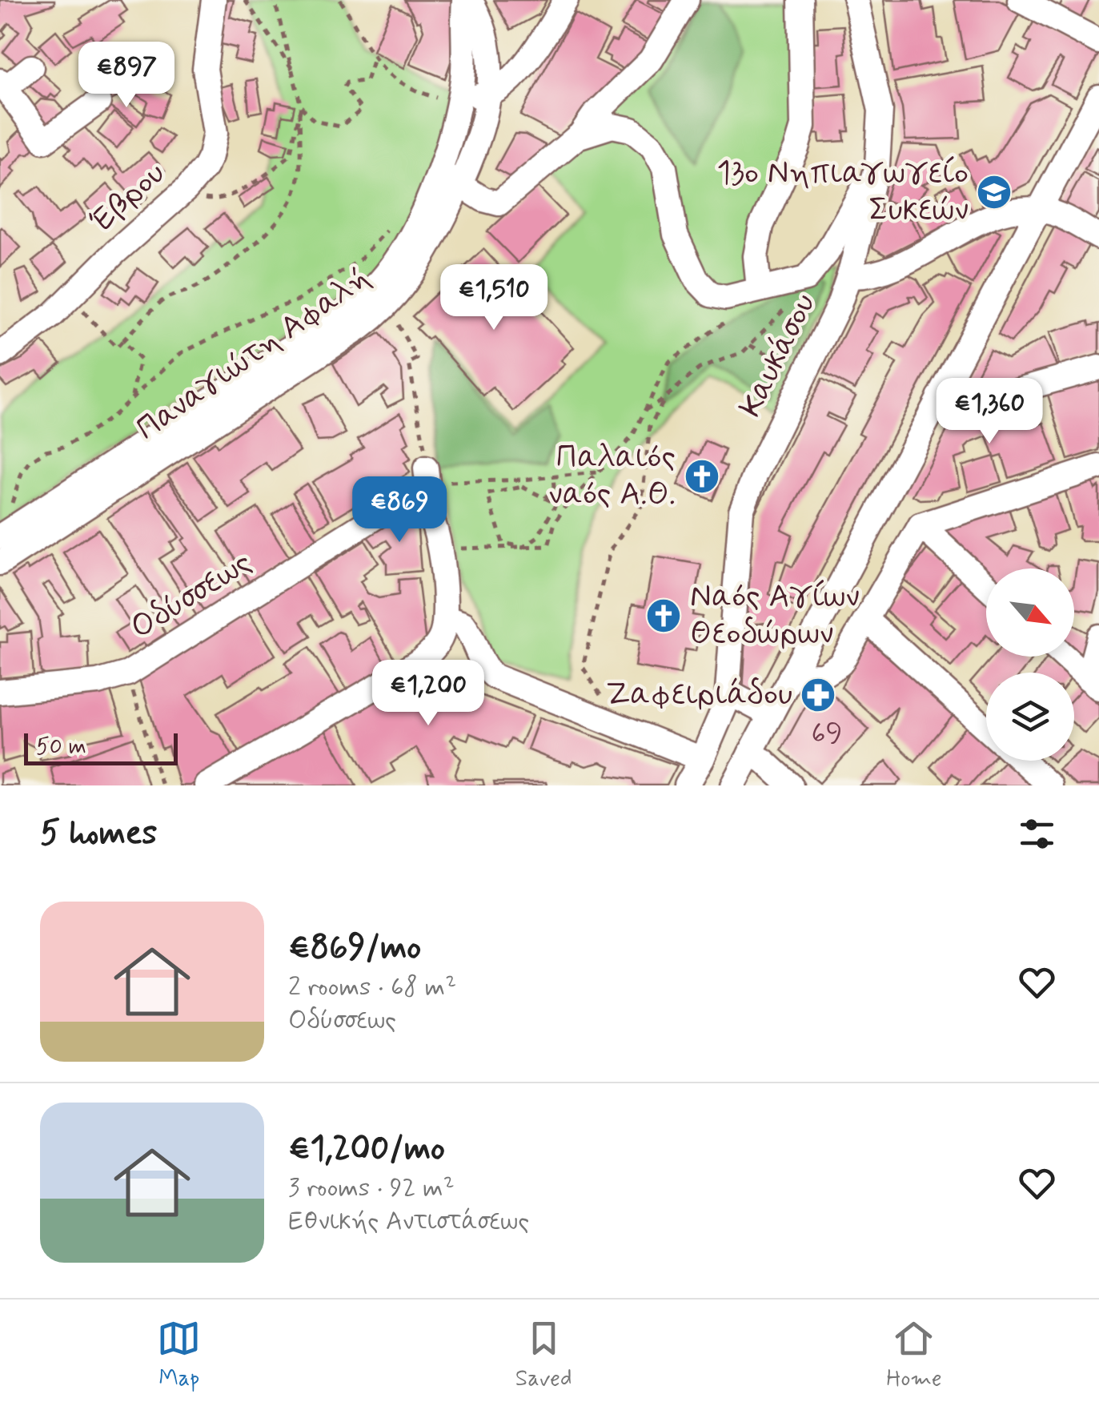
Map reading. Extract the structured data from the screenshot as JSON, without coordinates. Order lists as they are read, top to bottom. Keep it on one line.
{"streets":{"street":["Έβρου","Παναγιώτη Αφαλή","Καυκάσου","Οδύσσεως"]},"places":{"school or university":["13ο Νηπιαγωγείο Συκεών"],"church":["Παλαιός ναός Α.Θ.","Ναός Αγίων Θεοδώρων"],"pharmacy":["Ζαφειριάδου"]},"house_numbers":["69"],"scale_bar":"50 m","north":"bottom right","page":{"price":["€897","€1,510","€1,360","€869","€1,200"],"scale":"50 m","heading":"5 homes","list":[{"name":"€869/mo","note":"2 rooms · 68 m² · Οδύσσεως"},{"name":"€1,200/mo","note":"3 rooms · 92 m² · Εθνικής Αντιστάσεως"}],"tabs":["Map","Saved","Home"]}}
